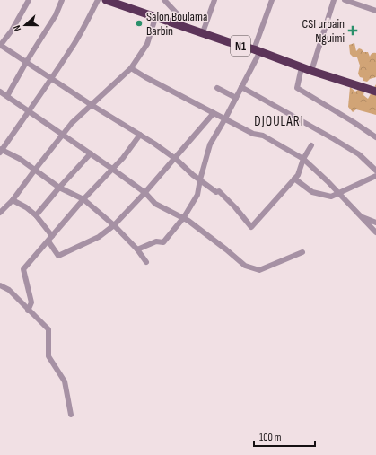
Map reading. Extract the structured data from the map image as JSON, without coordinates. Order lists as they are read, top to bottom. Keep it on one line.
{"streets":{"highway":["N1"]},"districts":["DJOULARI"],"places":{"other":["Salon Boulama Barbin"],"health":["CSI urbain Nguimi"]},"scale_bar":"100 m","north":"left"}
